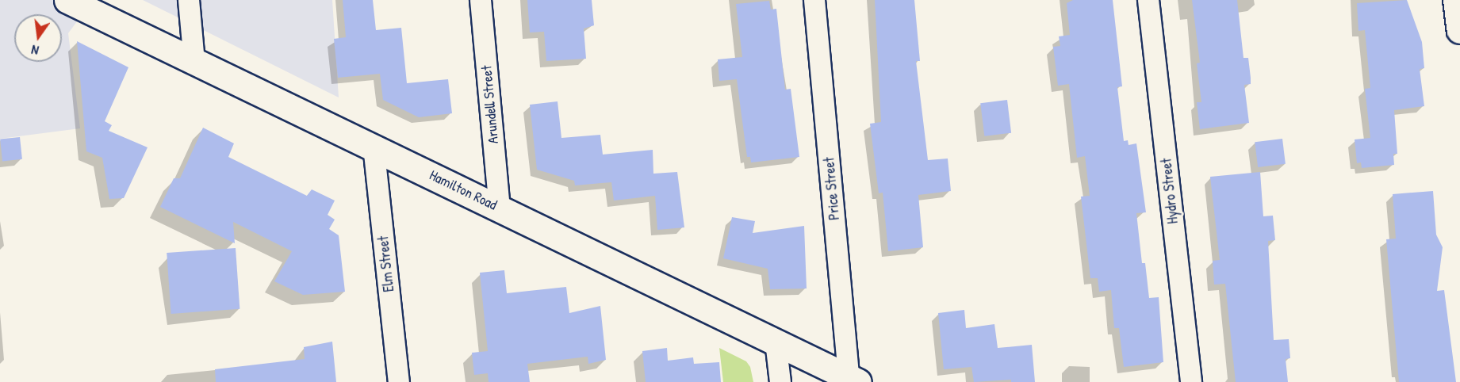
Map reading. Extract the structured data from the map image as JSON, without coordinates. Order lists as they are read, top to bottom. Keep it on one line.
{"streets":{"main road":["Hamilton Road"],"street":["Arundell Street","Price Street","Hydro Street","Elm Street"]},"crossings":[["Arundell Street","Hamilton Road"],["Price Street","Hamilton Road"],["Hamilton Road","Elm Street"]],"north":"bottom"}
